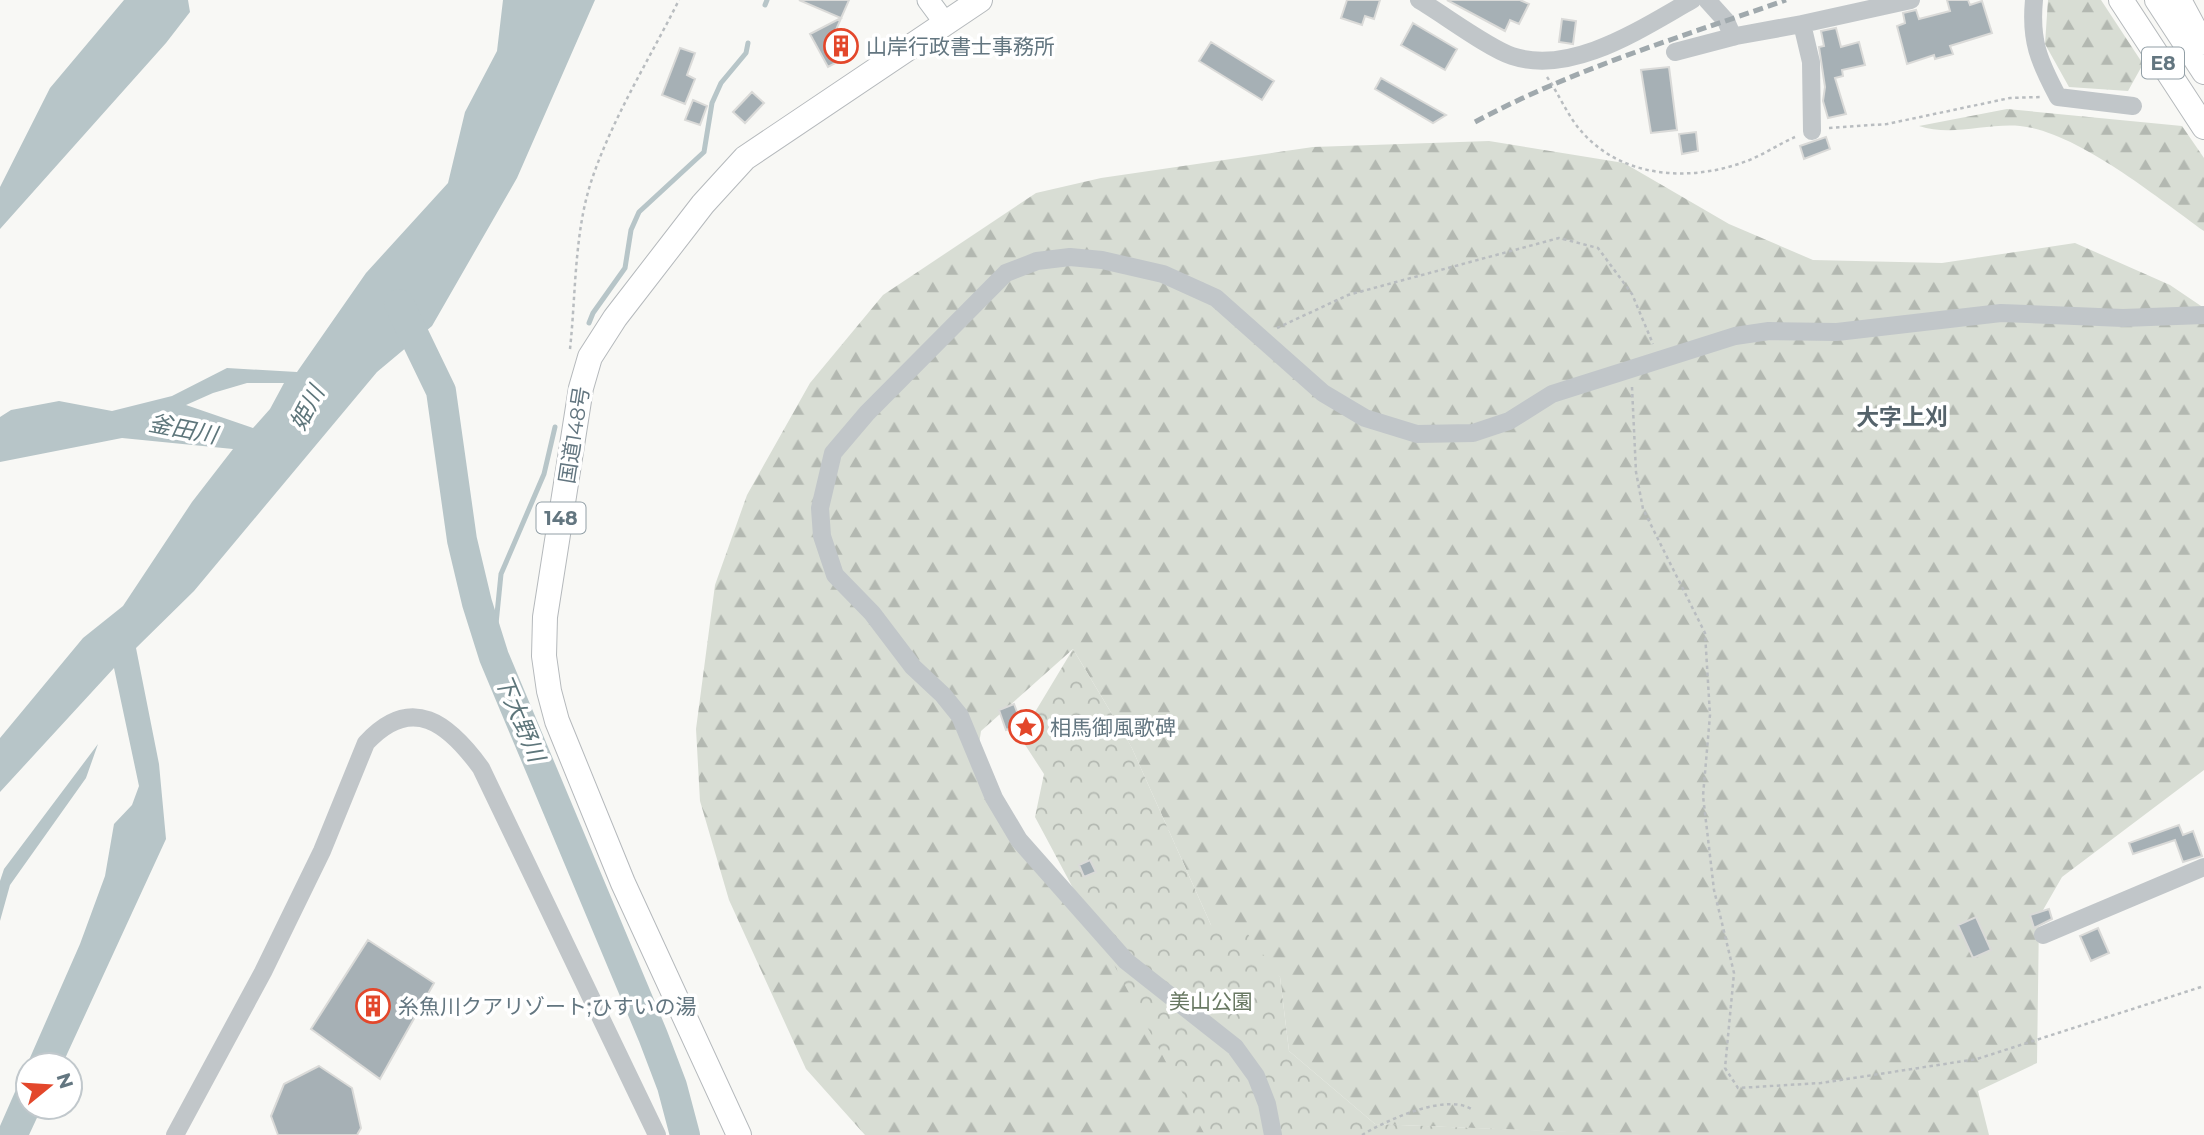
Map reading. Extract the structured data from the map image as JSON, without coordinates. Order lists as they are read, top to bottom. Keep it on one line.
{"streets":{"highway":["E8","国道148号","148"]},"districts":["大字上刈"],"water":["姫川","釜田川","下大野川"],"parks":["美山公園"],"places":{"building":["山岸行政書士事務所","糸魚川クアリゾート;ひすいの湯"],"place":["相馬御風歌碑"]},"north":"right"}
